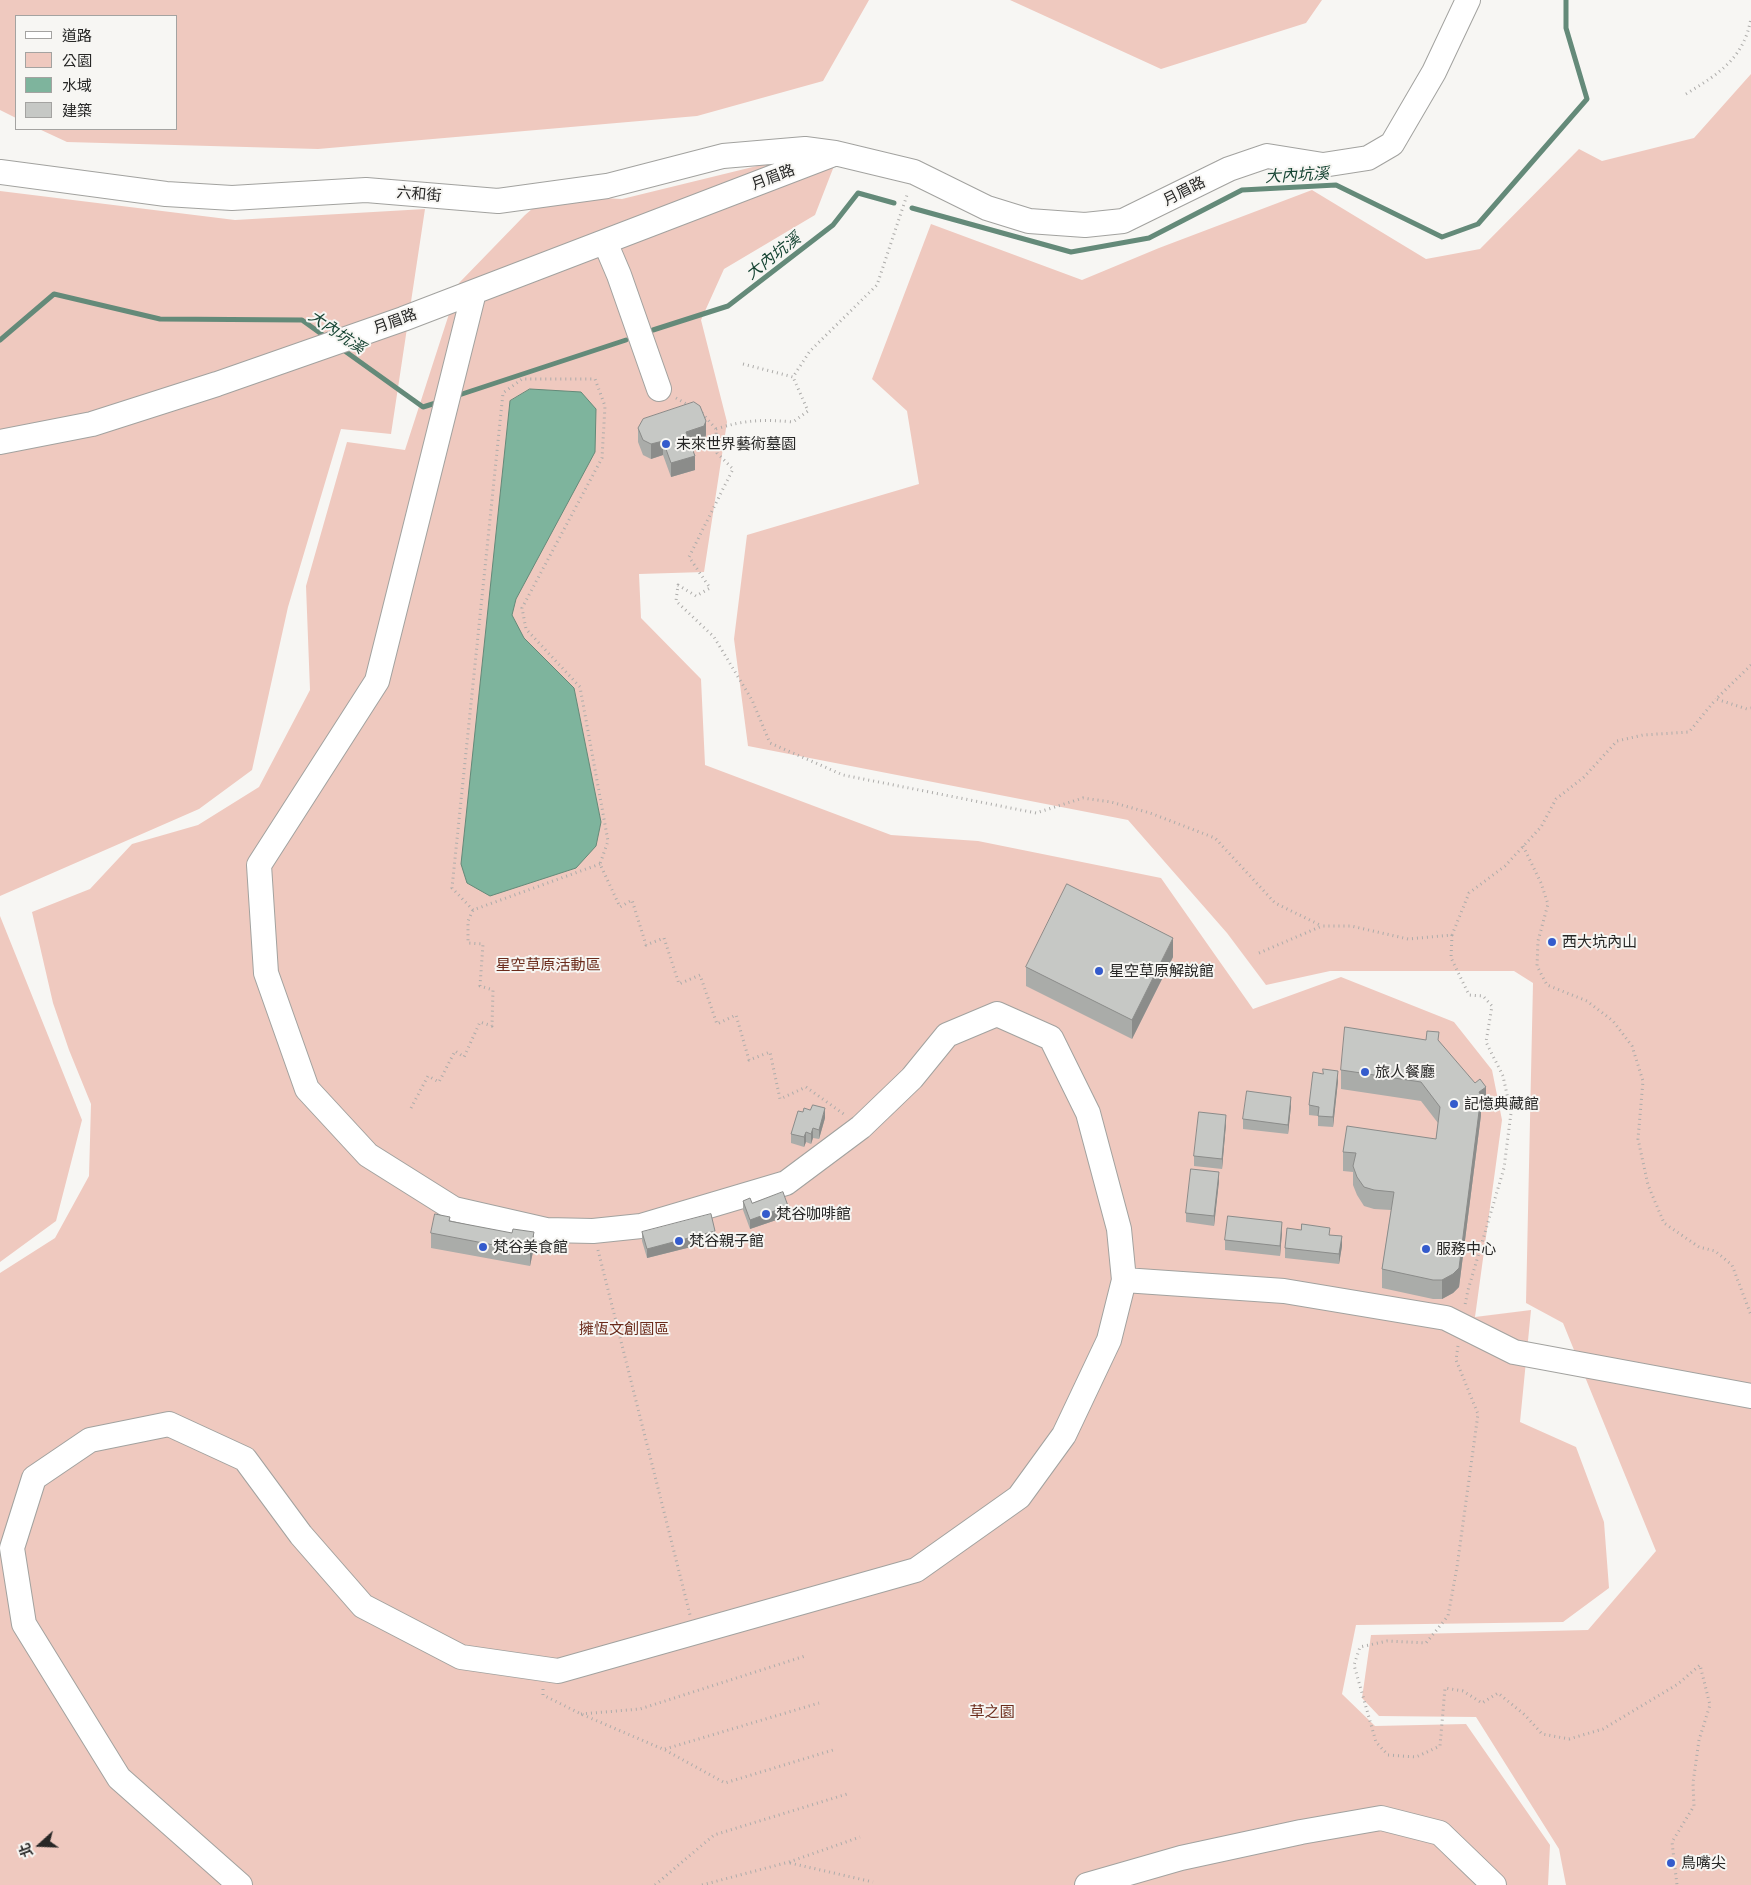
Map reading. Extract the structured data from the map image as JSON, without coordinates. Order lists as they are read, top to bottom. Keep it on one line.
{"streets":{"street":["月眉路","六和街"]},"crossings":[["月眉路","六和街"]],"water":["大內坑溪"],"parks":["星空草原活動區","擁恆文創園區","草之園"],"places":["未來世界藝術墓園","西大坑內山","星空草原解說館","旅人餐廳","記憶典藏館","梵谷咖啡館","梵谷親子館","梵谷美食館","服務中心","鳥嘴尖"],"legend":["道路","公園","水域","建築"],"north":"left"}
